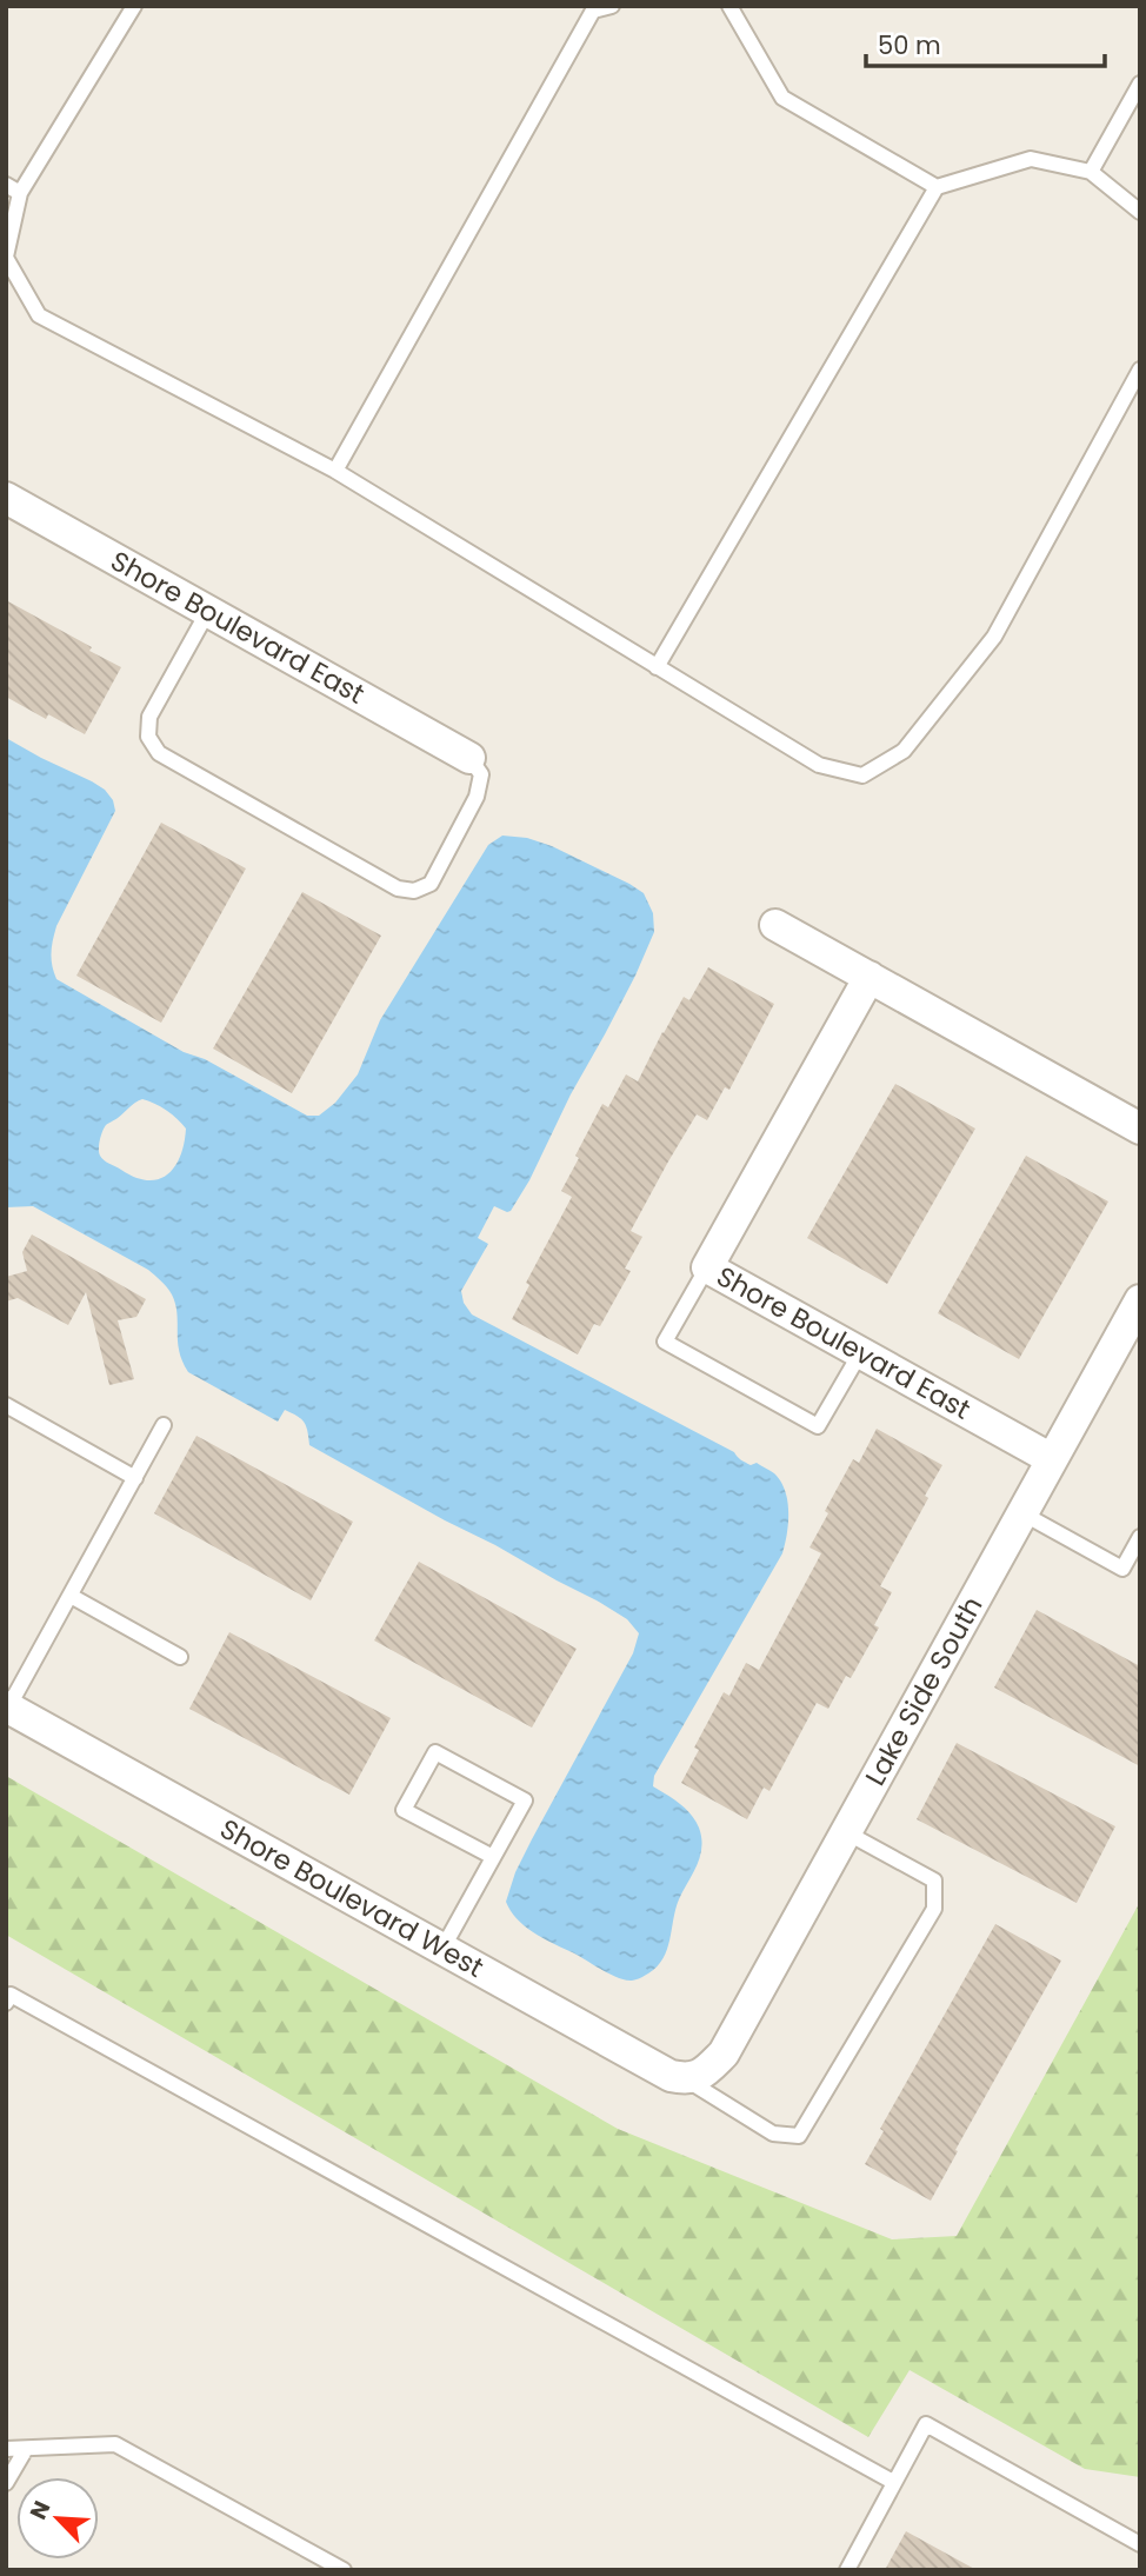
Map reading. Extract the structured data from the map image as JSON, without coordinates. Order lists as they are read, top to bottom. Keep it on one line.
{"streets":{"street":["Shore Boulevard East","Lake Side South","Shore Boulevard West"]},"crossings":[["Shore Boulevard East","Lake Side South"],["Lake Side South","Shore Boulevard West"]],"scale_bar":"50 m","north":"top left"}
